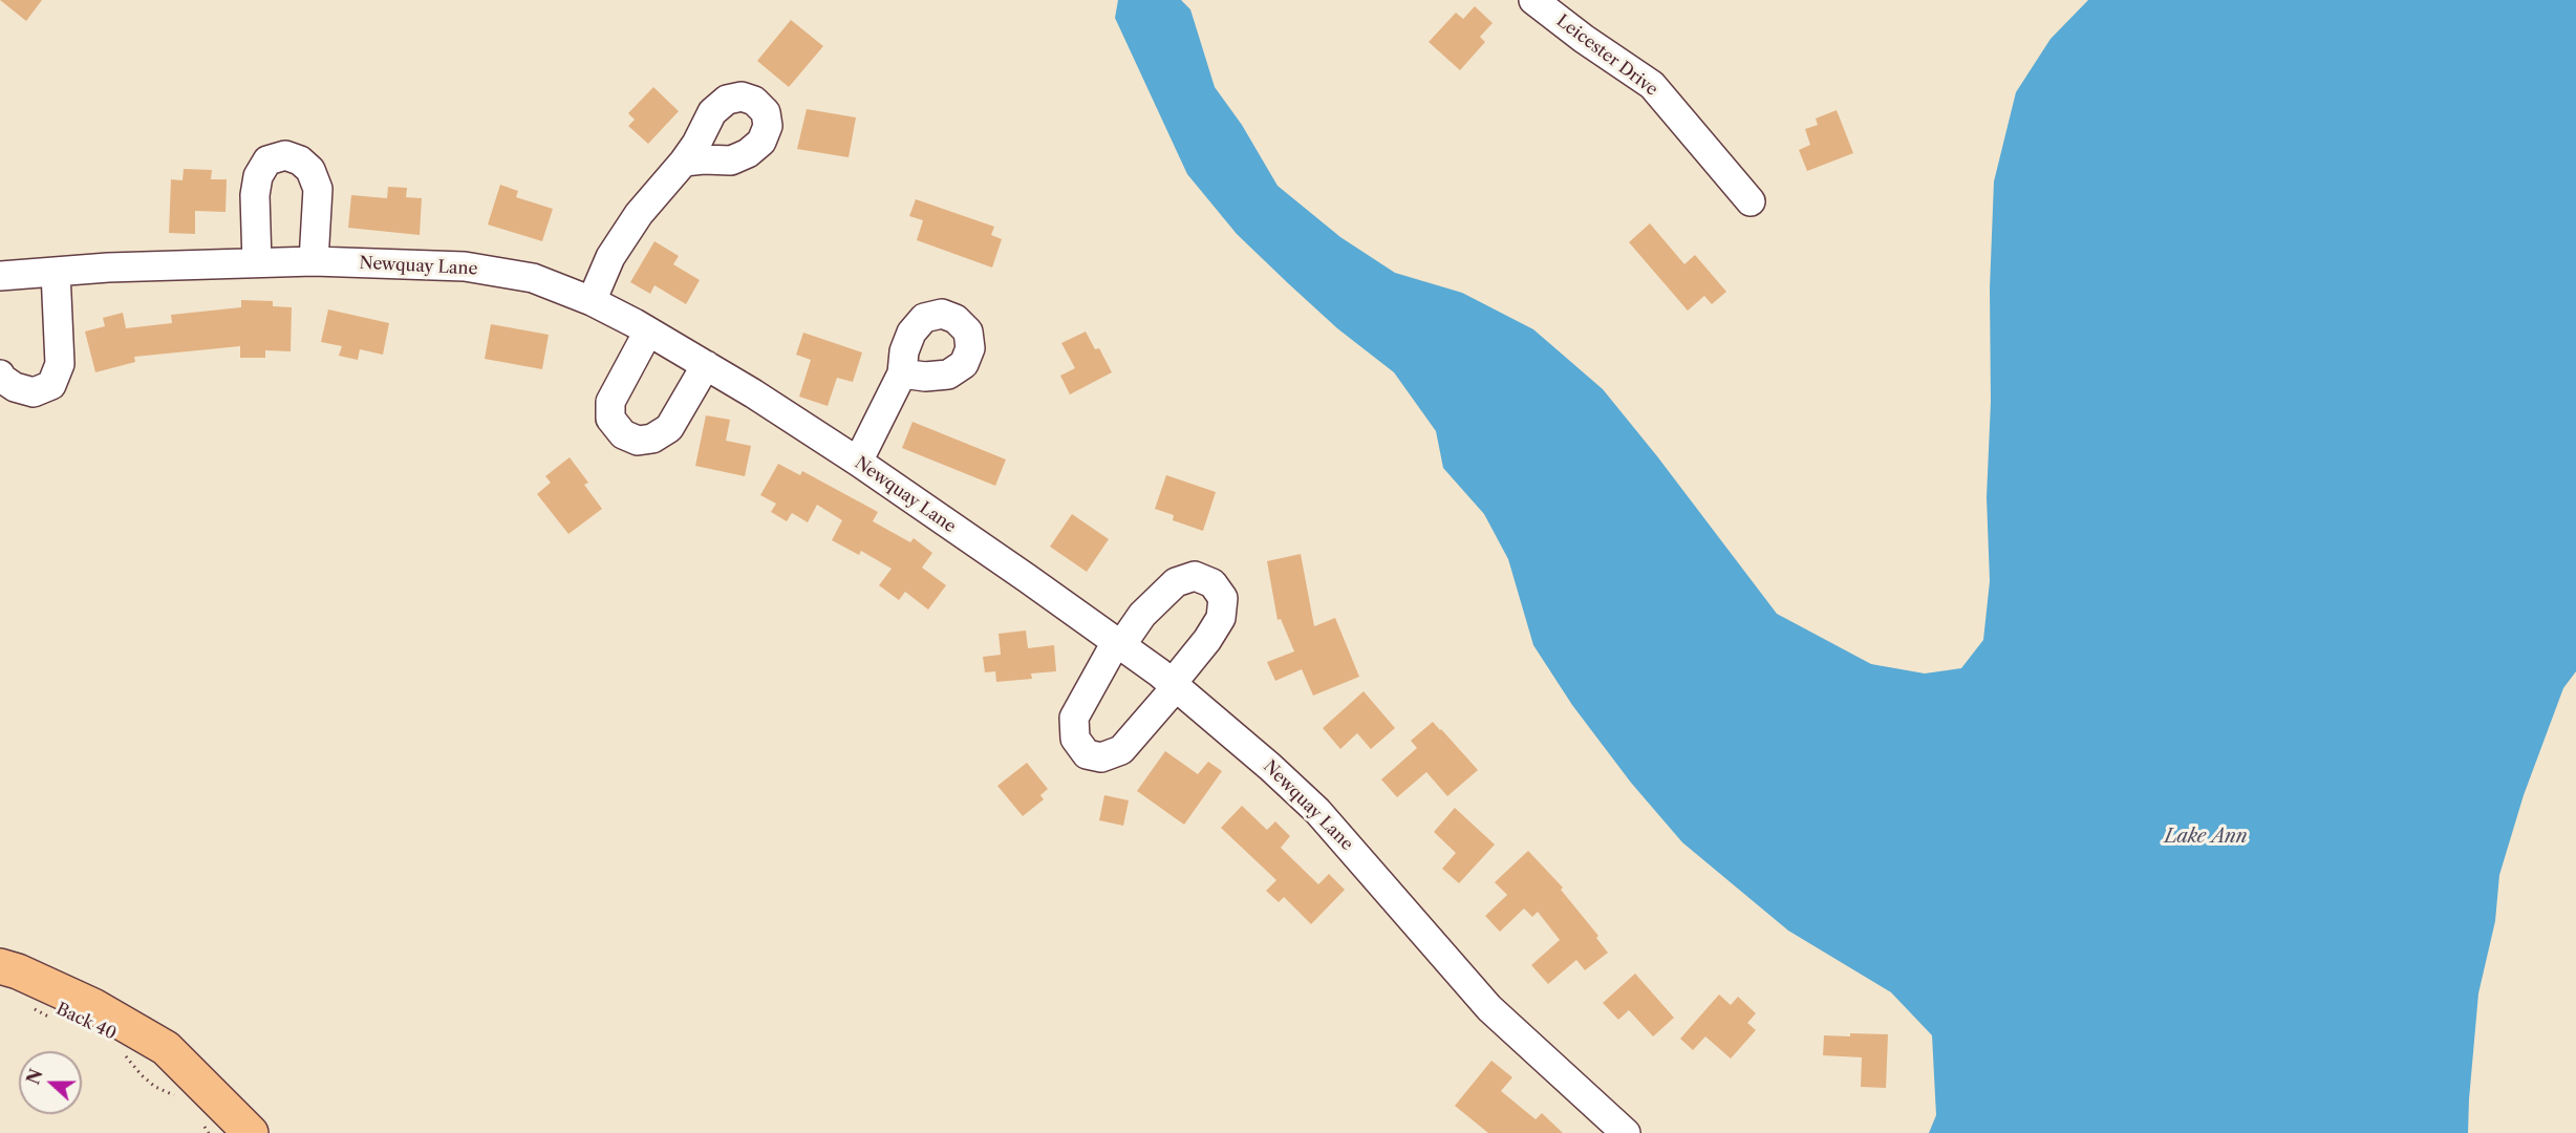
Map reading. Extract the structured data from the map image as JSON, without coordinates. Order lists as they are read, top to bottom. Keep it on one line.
{"streets":{"street":["Leicester Drive","Newquay Lane"],"path":["Back 40"]},"water":["Lake Ann"],"north":"left"}
